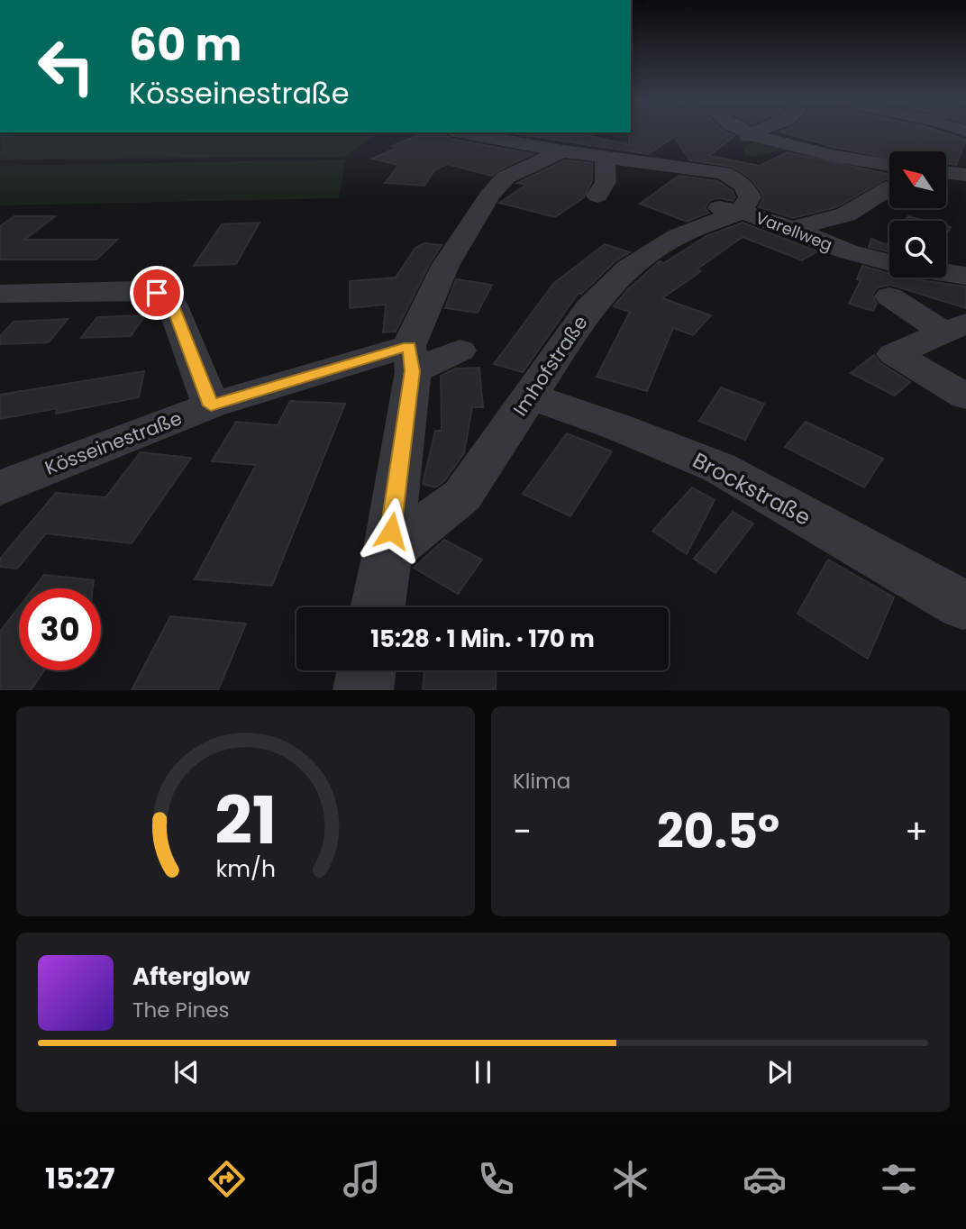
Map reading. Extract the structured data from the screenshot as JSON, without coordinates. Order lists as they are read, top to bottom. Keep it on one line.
{"streets":{"street":["Varellweg","Imhofstraße","Kösseinestraße","Brockstraße"]},"crossings":[["Varellweg","Imhofstraße"],["Imhofstraße","Brockstraße"]],"north":"top left","page":{"turn":["60 m","Kösseinestraße"],"limit":"30","trip":"15:28 · 1 Min. · 170 m","tile":"Klima","heat":["−","20.5°","+"],"song":["Afterglow","The Pines"],"tabs":"15:27","gauge":["21","km/h"]}}
